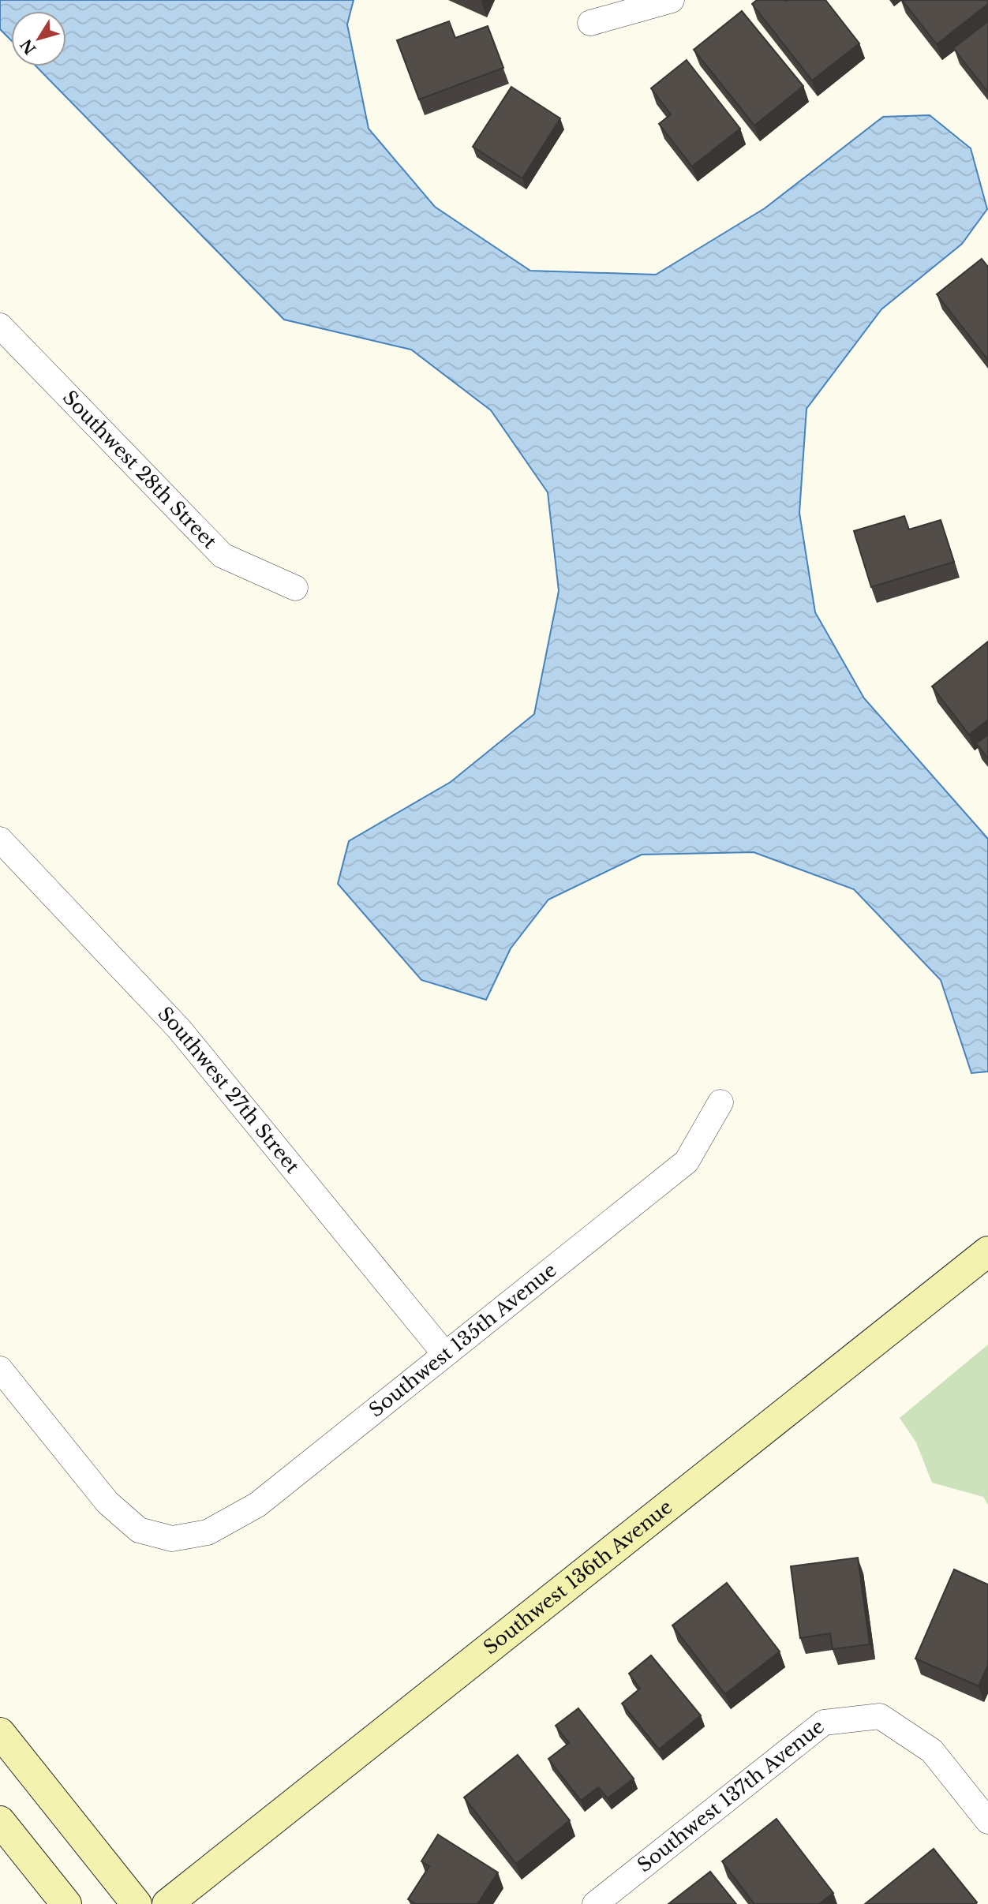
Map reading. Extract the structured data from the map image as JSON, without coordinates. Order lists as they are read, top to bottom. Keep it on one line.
{"streets":{"street":["Southwest 28th Street","Southwest 27th Street","Southwest 135th Avenue","Southwest 136th Avenue","Southwest 137th Avenue"]},"crossings":[["Southwest 27th Street","Southwest 135th Avenue"]],"north":"bottom left"}
